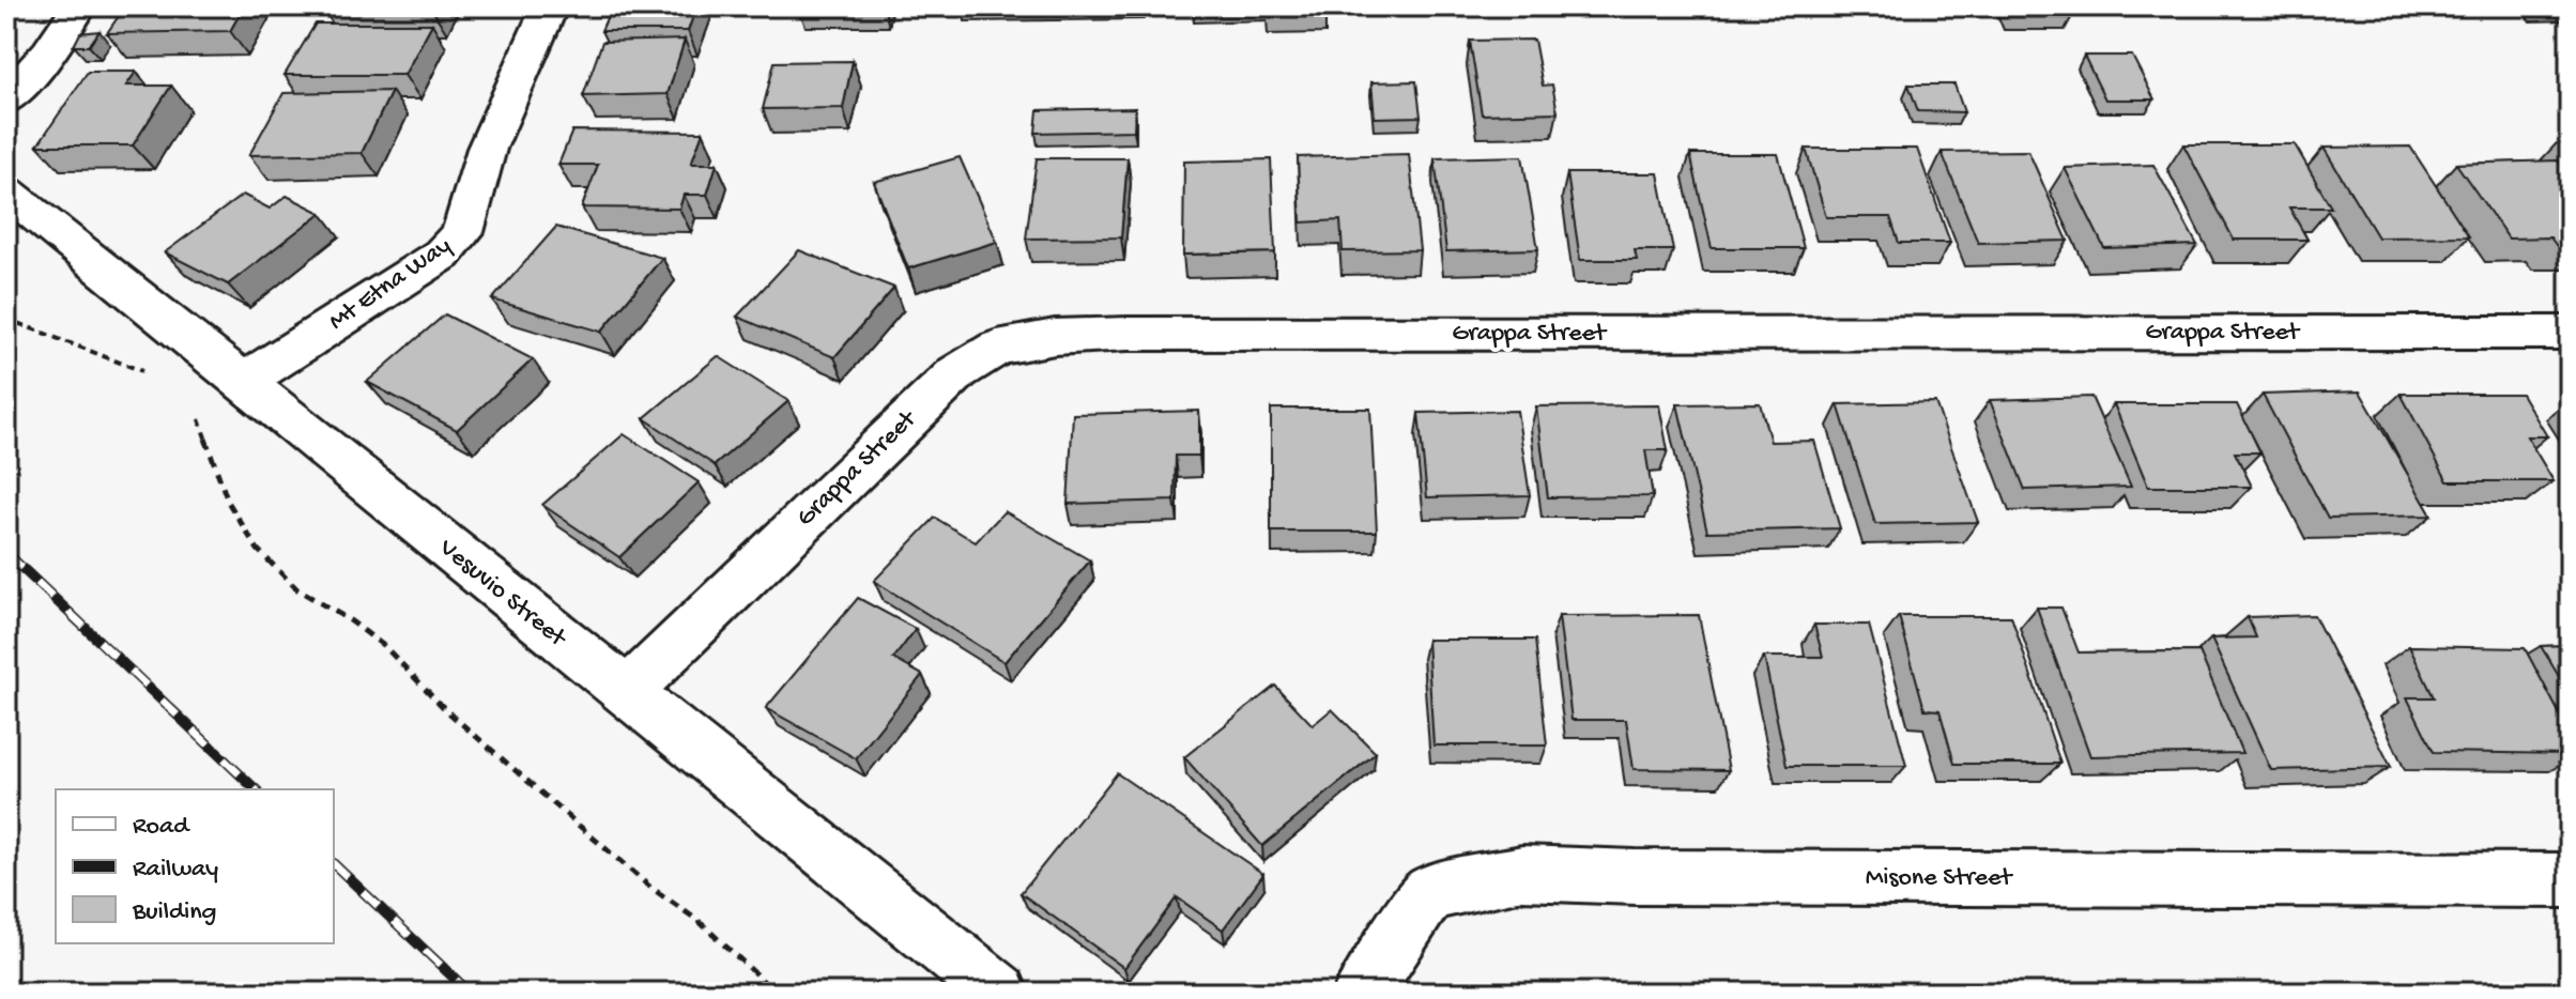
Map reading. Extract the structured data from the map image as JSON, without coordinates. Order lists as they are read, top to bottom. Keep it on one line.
{"streets":{"street":["Mt Etna Way","Grappa Street","Vesuvio Street","Misone Street"]},"crossings":[["Mt Etna Way","Vesuvio Street"],["Grappa Street","Vesuvio Street"]],"legend":["Road","Railway","Building"]}
